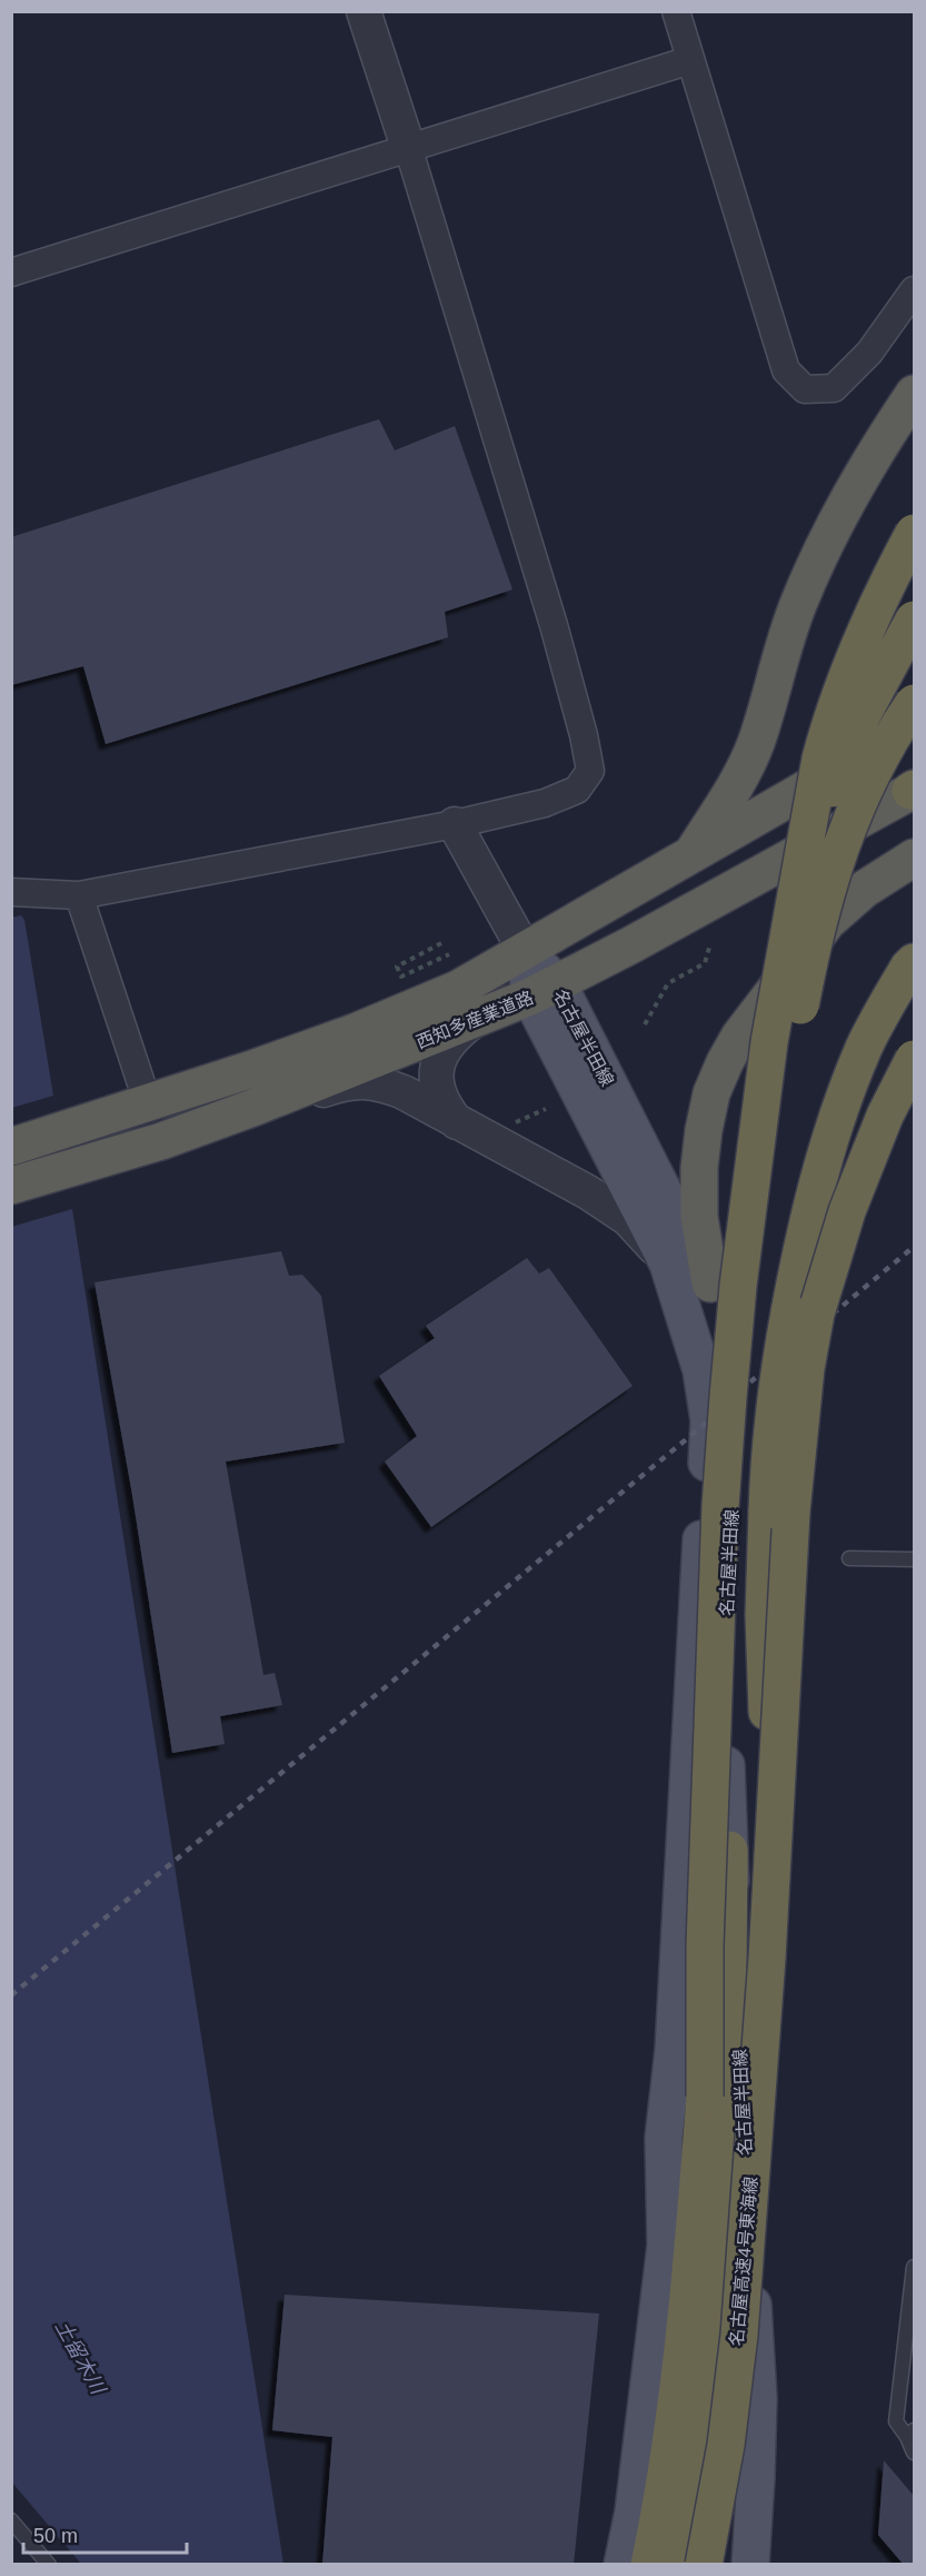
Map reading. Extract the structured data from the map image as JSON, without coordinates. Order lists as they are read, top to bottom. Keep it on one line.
{"streets":{"highway":["西知多産業道路","名古屋高速4号東海線"],"main road":["名古屋半田線"]},"crossings":[["西知多産業道路","名古屋半田線"]],"water":["土留木川"],"scale_bar":"50 m"}
